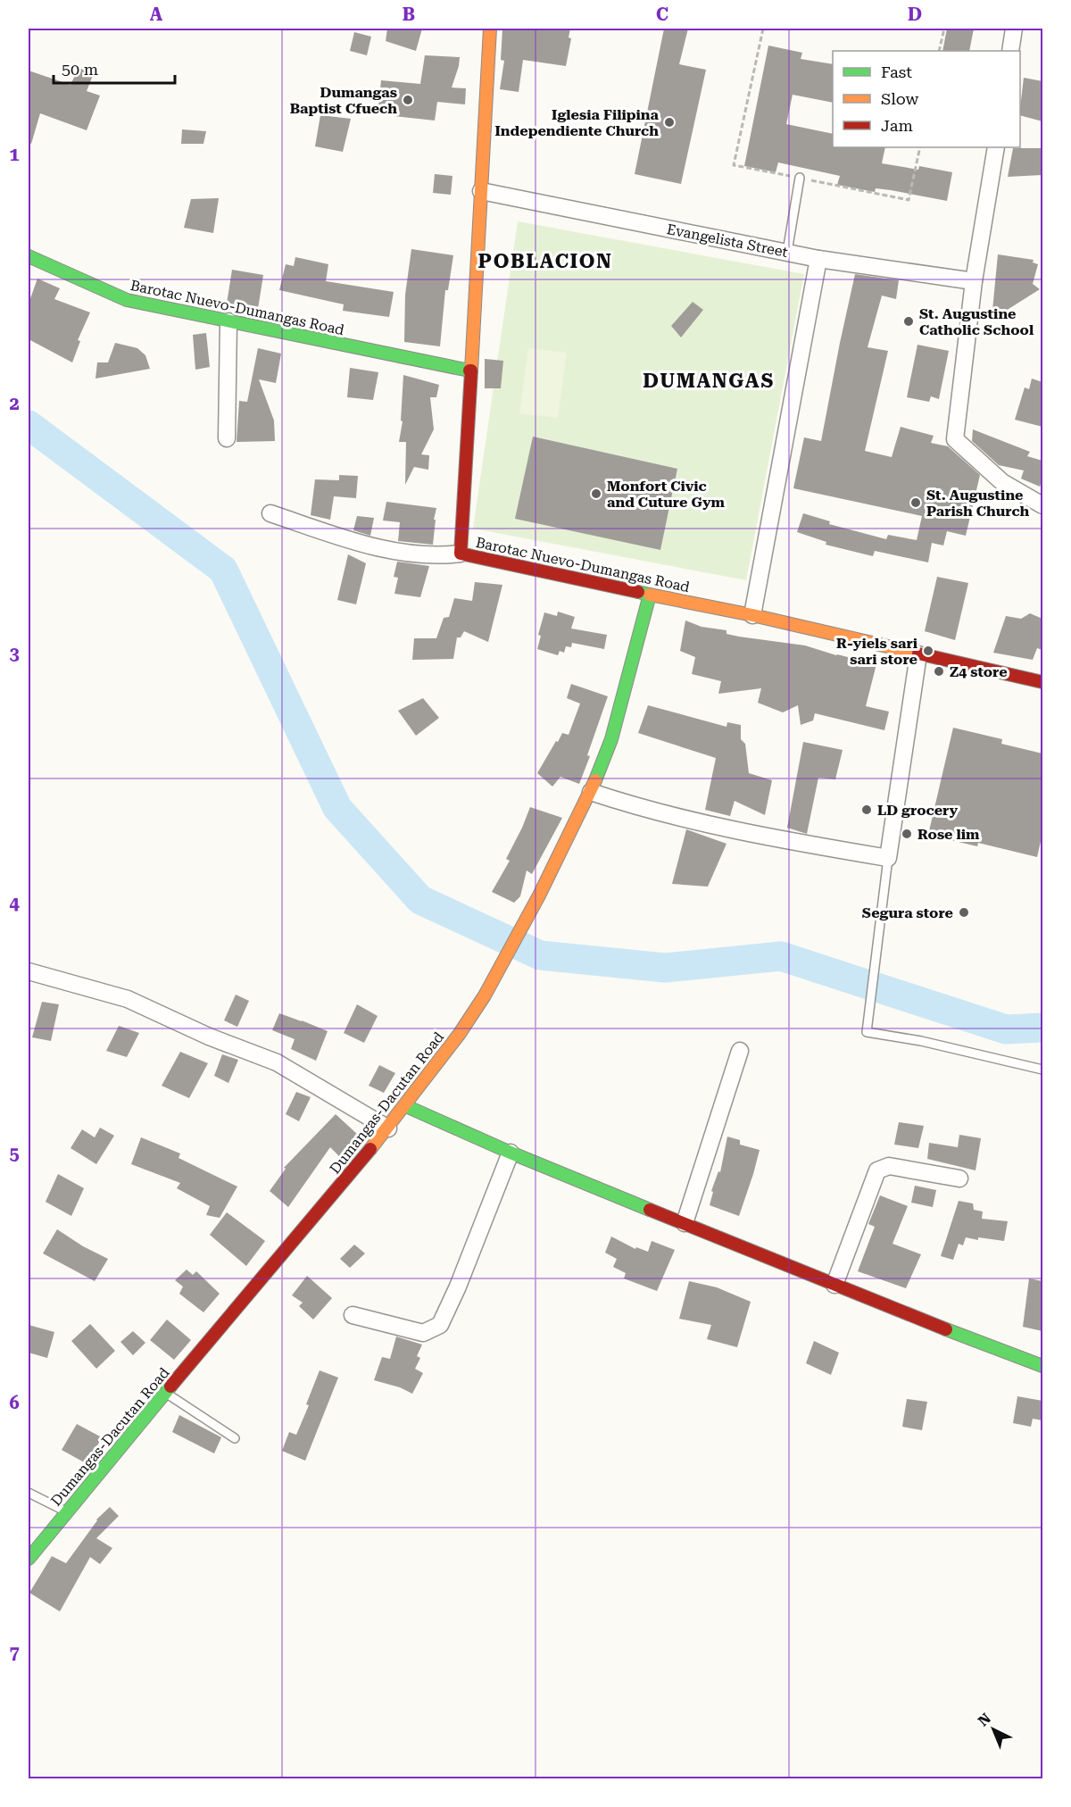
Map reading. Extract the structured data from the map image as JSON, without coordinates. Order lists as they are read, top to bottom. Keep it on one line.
{"streets":{"main road":["Barotac Nuevo-Dumangas Road","Dumangas-Dacutan Road"],"street":["Evangelista Street"]},"crossings":[["Barotac Nuevo-Dumangas Road","Dumangas-Dacutan Road"]],"districts":["POBLACION","DUMANGAS"],"places":["Dumangas Baptist Cfuech","Iglesia Filipina Independiente Church","St. Augustine Catholic School","Monfort Civic and Cuture Gym","St. Augustine Parish Church","R-yiels sari sari store","Z4 store","LD grocery","Rose lim","Segura store"],"legend":["Fast","Slow","Jam"],"scale_bar":"50 m","north":"top left","grid":{"columns":["A","B","C","D"],"rows":["1","2","3","4","5","6","7"]}}
